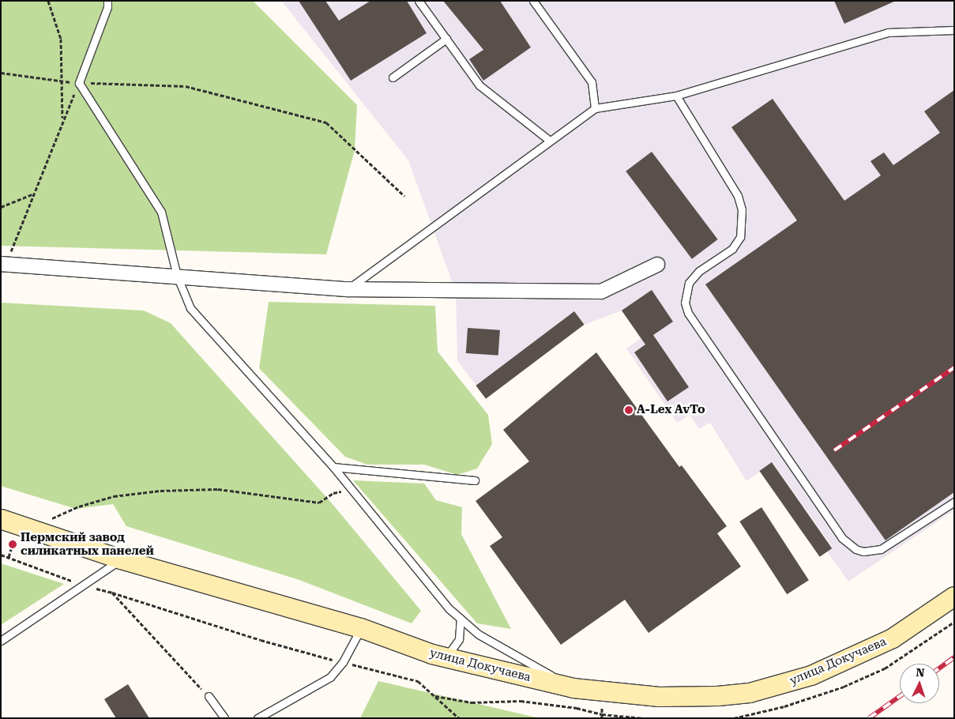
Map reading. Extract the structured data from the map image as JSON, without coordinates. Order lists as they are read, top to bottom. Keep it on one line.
{"streets":{"main road":["улица Докучаева"]},"places":["A-Lex AvTo","Пермский завод силикатных панелей"],"north":"top"}
